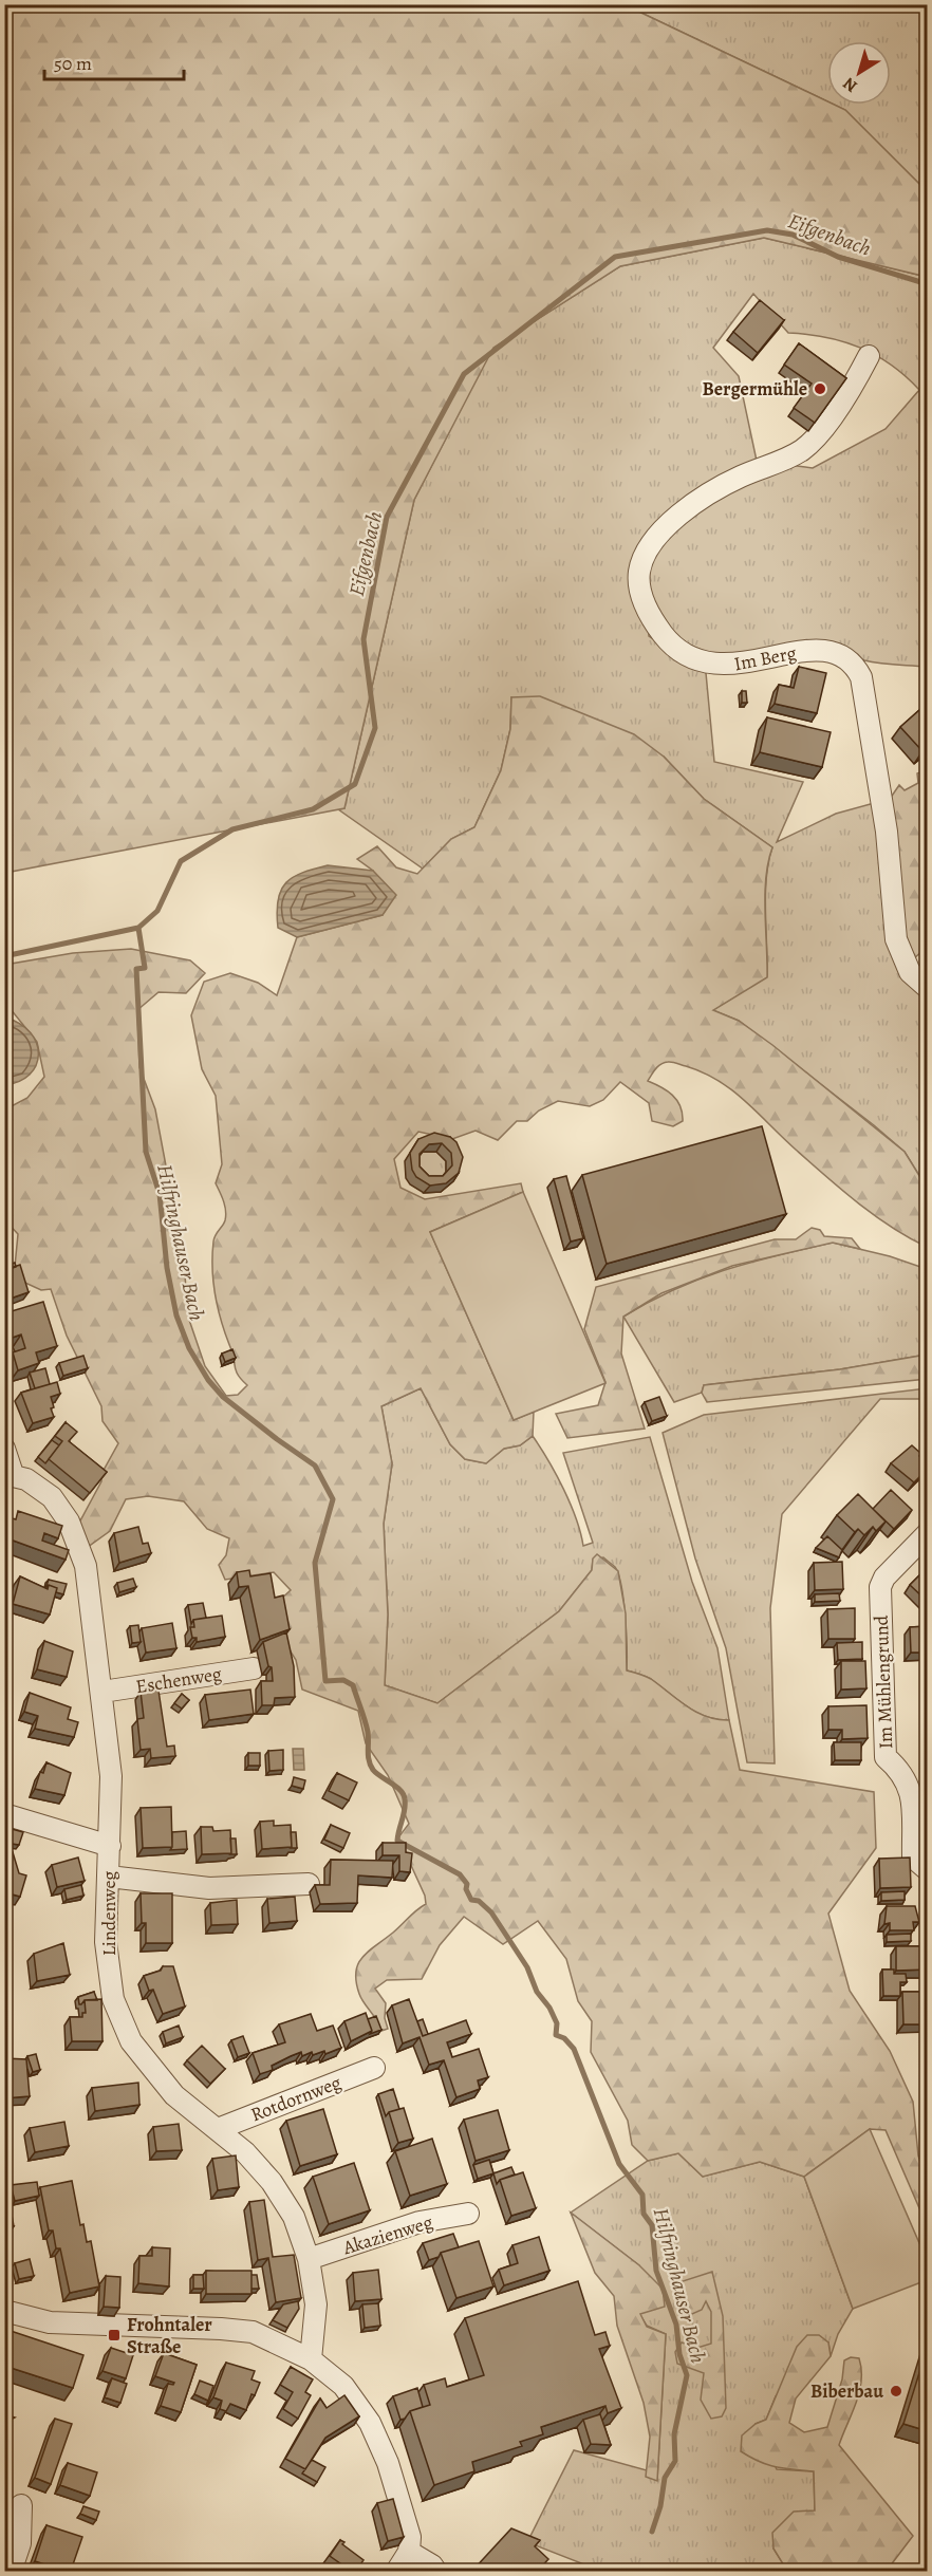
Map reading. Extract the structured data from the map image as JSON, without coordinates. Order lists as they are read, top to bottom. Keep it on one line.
{"streets":{"street":["Im Berg","Eschenweg","Im Mühlengrund","Lindenweg","Rotdornweg","Akazienweg"]},"crossings":[["Eschenweg","Lindenweg"],["Lindenweg","Rotdornweg"],["Lindenweg","Akazienweg"]],"water":["Eifgenbach","Hilfringhauser Bach"],"places":{"other":["Bergermühle","Biberbau"],"transit":["Frohntaler Straße"]},"scale_bar":"50 m","north":"bottom left"}
